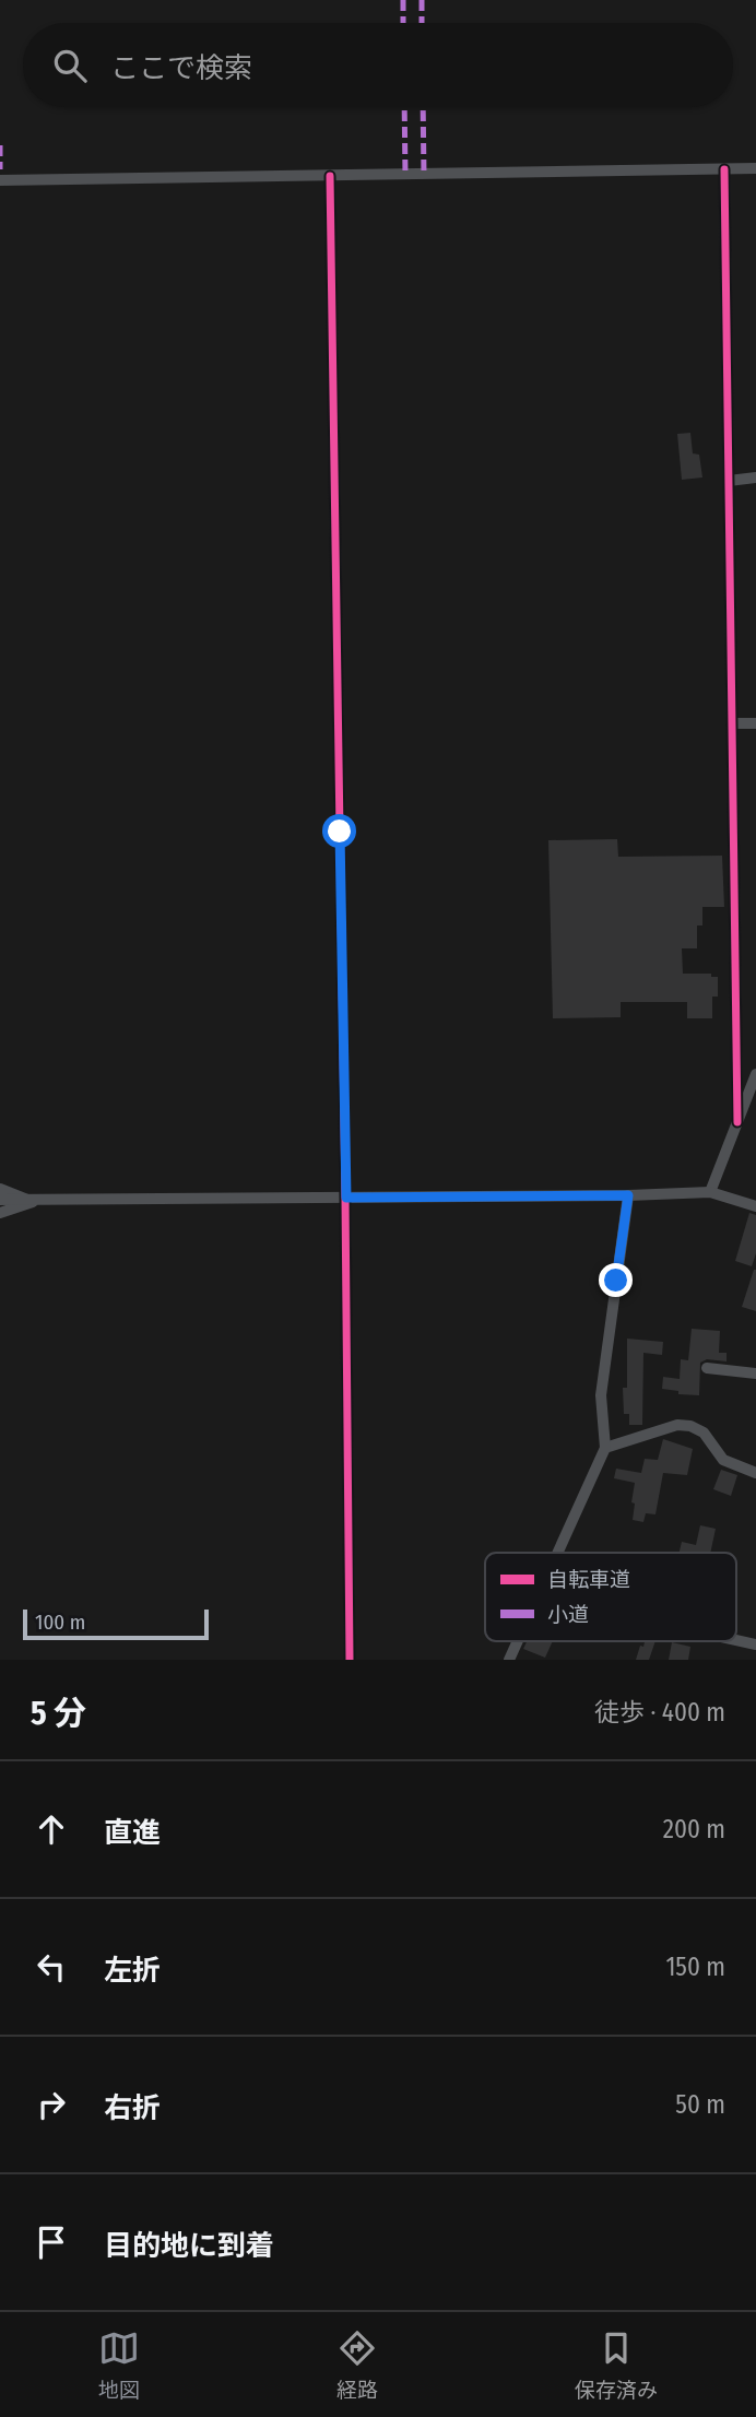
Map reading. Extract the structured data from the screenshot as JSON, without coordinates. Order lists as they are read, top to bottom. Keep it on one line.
{"legend":["自転車道","小道"],"scale_bar":"100 m","page":{"search":"ここで検索","scale":"100 m","heading":["5 分","徒歩 · 400 m"],"list":[["直進","200 m"],["左折","150 m"],["右折","50 m"],"目的地に到着"],"nav":["地図","経路","保存済み"]}}
